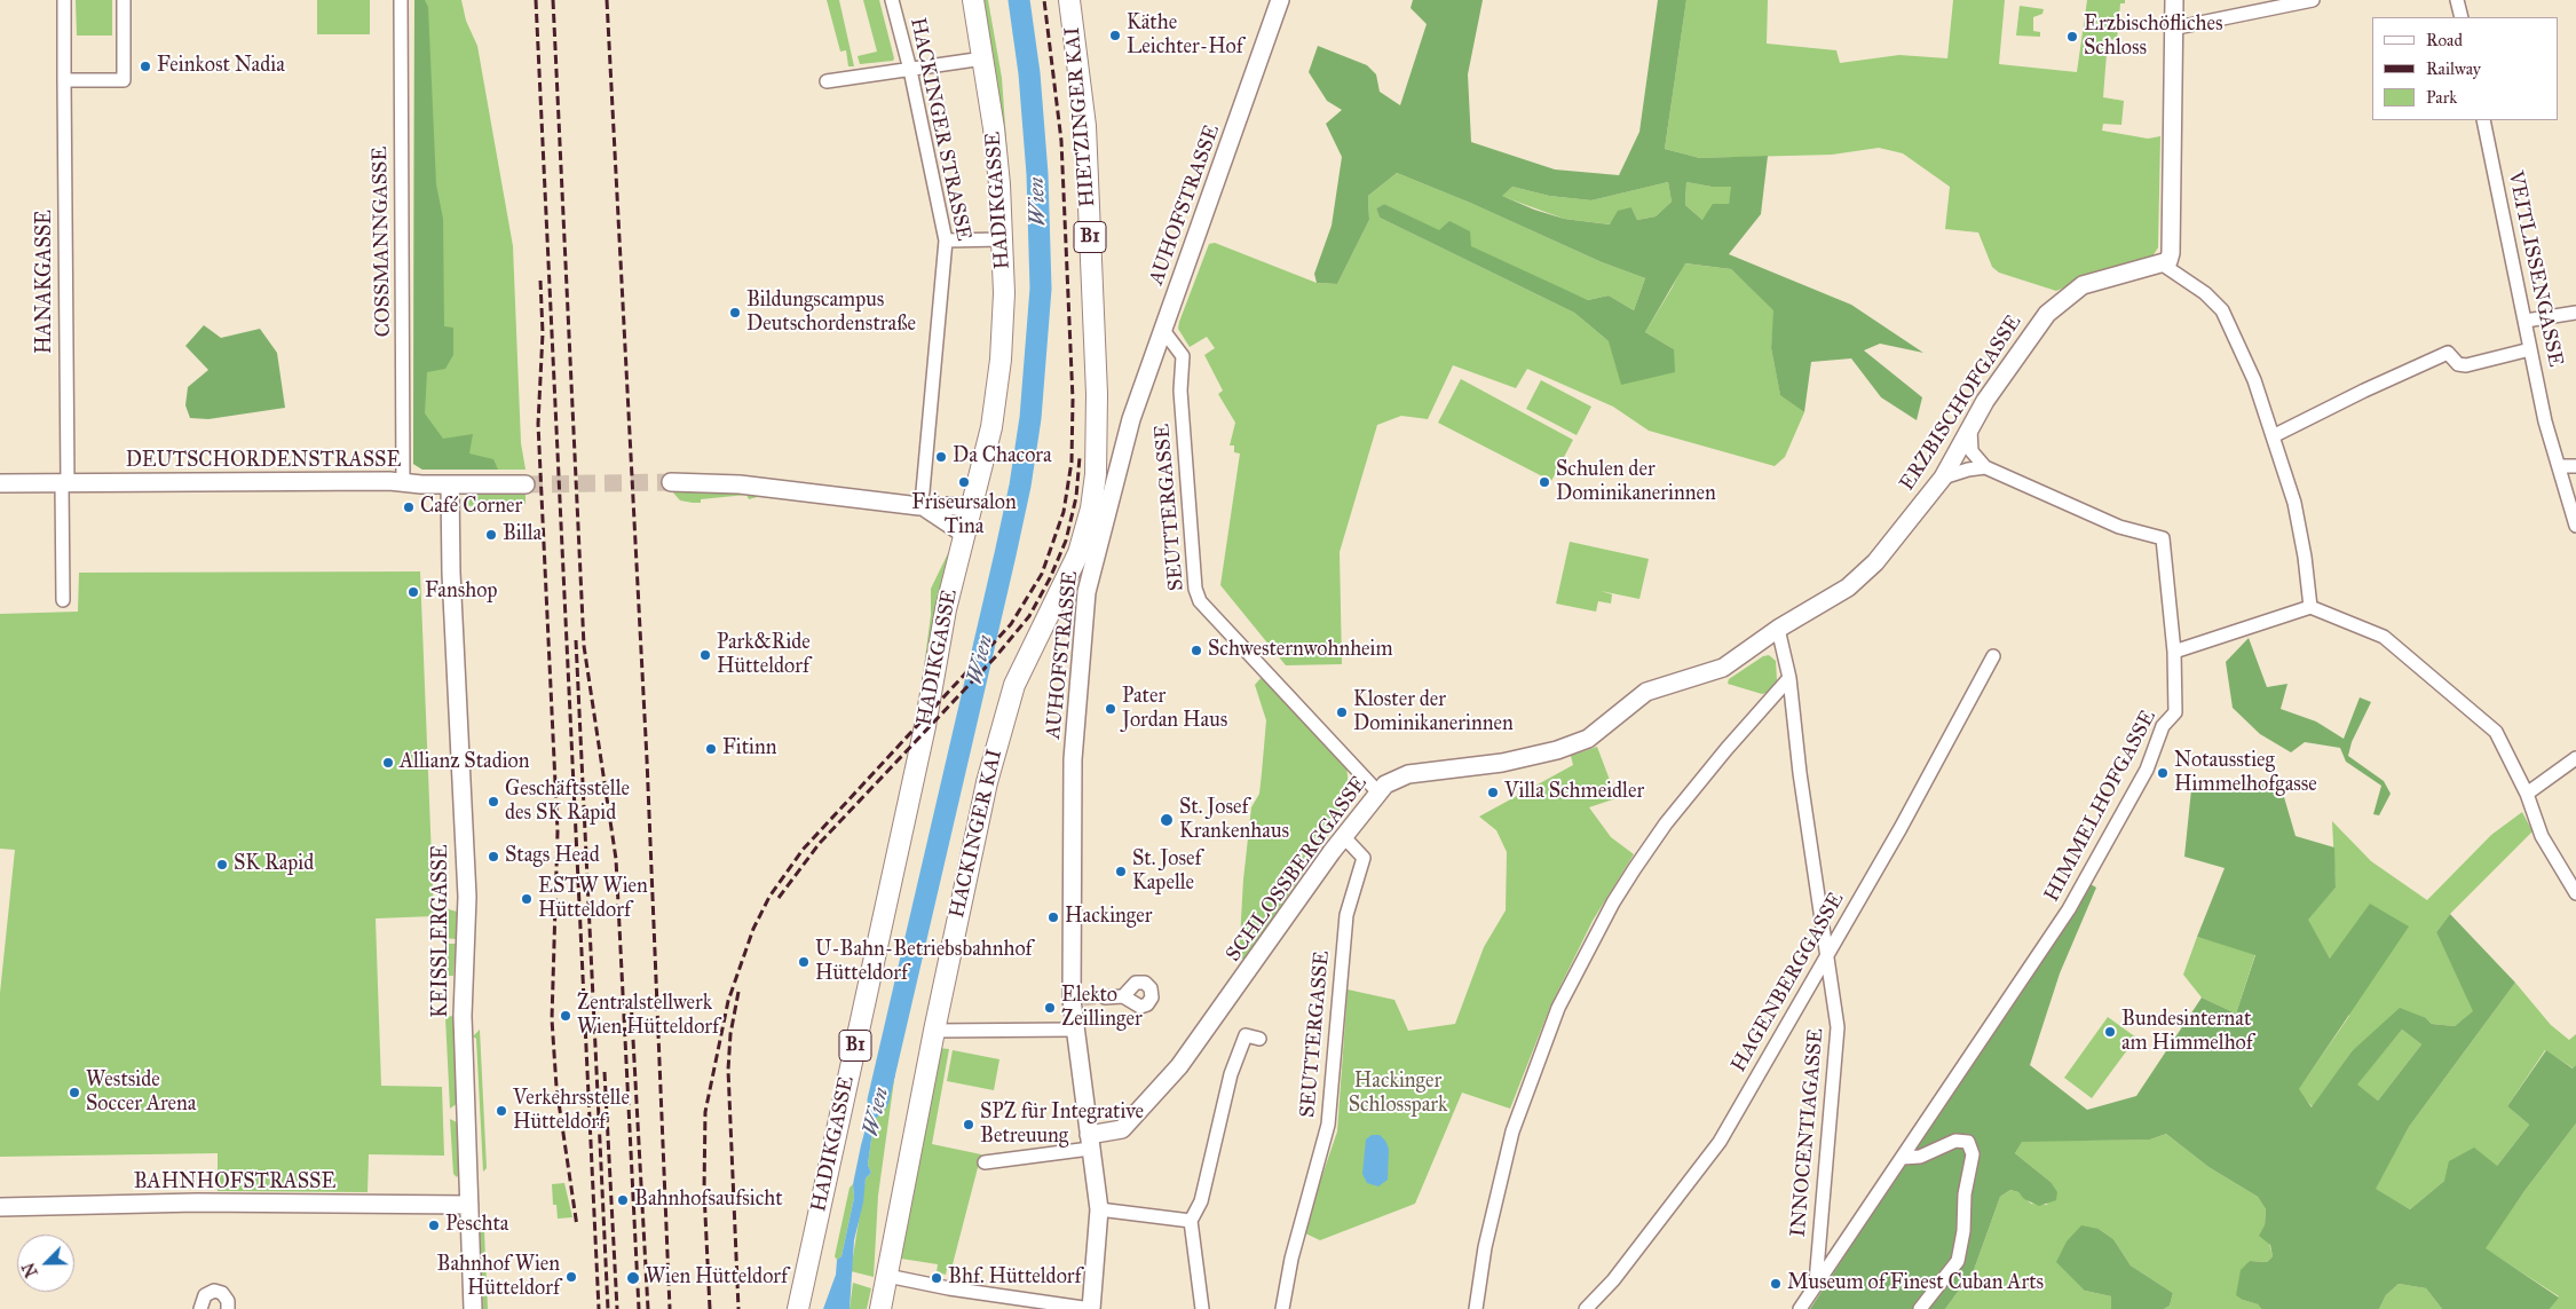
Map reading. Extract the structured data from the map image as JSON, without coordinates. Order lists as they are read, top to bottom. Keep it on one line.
{"streets":{"main road":["HIETZINGER KAI","HADIKGASSE","B1","HACKINGER KAI"],"street":["HACKINGER STRASSE","AUHOFSTRASSE","COSSMANNGASSE","VEITLISSENGASSE","HANAKGASSE","ERZBISCHOFGASSE","DEUTSCHORDENSTRASSE","SEUTTERGASSE","HIMMELHOFGASSE","SCHLOSSBERGGASSE","KEISSLERGASSE","HAGENBERGGASSE","INNOCENTIAGASSE","BAHNHOFSTRASSE"]},"crossings":[["HIETZINGER KAI","HACKINGER KAI"],["AUHOFSTRASSE","SEUTTERGASSE"],["AUHOFSTRASSE","SCHLOSSBERGGASSE"],["B1","HACKINGER KAI"],["COSSMANNGASSE","DEUTSCHORDENSTRASSE"],["HANAKGASSE","DEUTSCHORDENSTRASSE"],["ERZBISCHOFGASSE","SCHLOSSBERGGASSE"],["DEUTSCHORDENSTRASSE","KEISSLERGASSE"],["SEUTTERGASSE","SCHLOSSBERGGASSE"],["HIMMELHOFGASSE","INNOCENTIAGASSE"],["KEISSLERGASSE","BAHNHOFSTRASSE"],["HAGENBERGGASSE","INNOCENTIAGASSE"]],"water":["Wien"],"parks":["Hackinger Schlosspark"],"places":["Käthe Leichter-Hof","Erzbischöfliches Schloss","Feinkost Nadia","Bildungscampus Deutschordenstraße","Da Chacora","Friseursalon Tina","Schulen der Dominikanerinnen","Café Corner","Billa","Fanshop","Schwesternwohnheim","Park&Ride Hütteldorf","Pater Jordan Haus","Kloster der Dominikanerinnen","Fitinn","Allianz Stadion","Notausstieg Himmelhofgasse","Villa Schmeidler","Geschäftsstelle des SK Rapid","St. Josef Krankenhaus","Stags Head","SK Rapid","St. Josef Kapelle","ESTW Wien Hütteldorf","Hackinger","U-Bahn-Betriebsbahnhof Hütteldorf","Elekto Zeillinger","Zentralstellwerk Wien Hütteldorf","Bundesinternat am Himmelhof","Westside Soccer Arena","Verkehrsstelle Hütteldorf","SPZ für Integrative Betreuung","Bahnhofsaufsicht","Peschta","Bahnhof Wien Hütteldorf","Wien Hütteldorf","Bhf. Hütteldorf","Museum of Finest Cuban Arts"],"legend":["Road","Railway","Park"],"north":"bottom left"}
